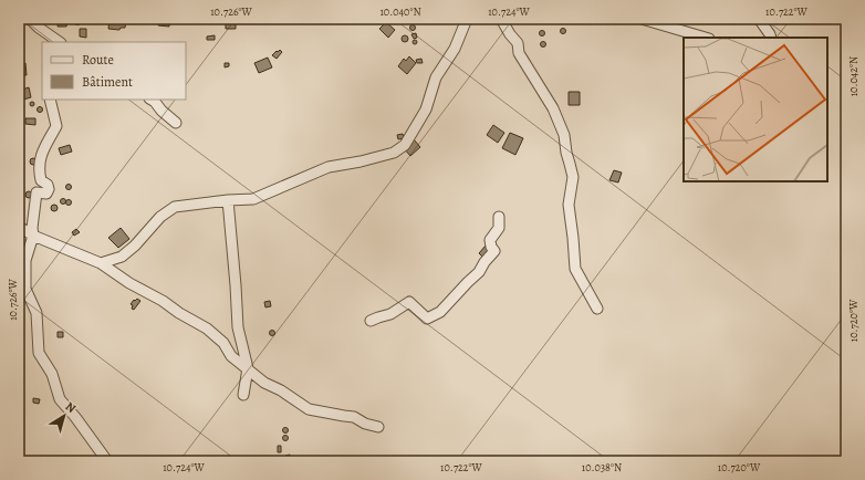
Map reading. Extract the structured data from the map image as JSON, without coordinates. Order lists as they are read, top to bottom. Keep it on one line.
{"legend":["Route","Bâtiment"],"north":"top right","coordinates":["10.726°W","10.040°N","10.724°W","10.722°W","10.042°N","10.720°W","10.038°N"]}
